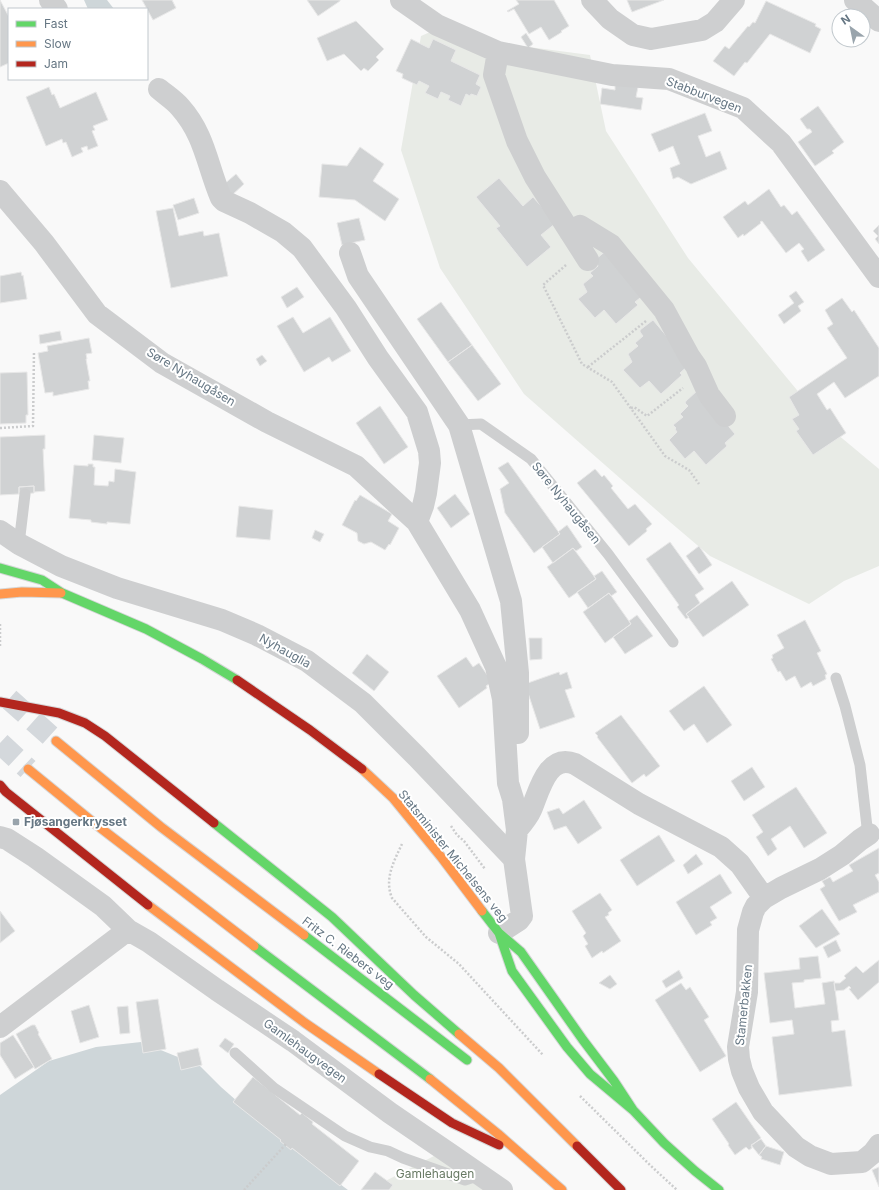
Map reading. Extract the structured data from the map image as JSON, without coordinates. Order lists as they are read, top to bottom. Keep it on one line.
{"streets":{"main road":["Statsminister Michelsens veg","Fritz C. Riebers veg"],"street":["Stabburvegen","Søre Nyhaugåsen","Nyhauglia","Stamerbakken","Gamlehaugvegen"]},"crossings":[["Søre Nyhaugåsen","Nyhauglia"],["Søre Nyhaugåsen","Statsminister Michelsens veg"]],"parks":["Gamlehaugen"],"places":{"transit":["Fjøsangerkrysset"]},"legend":["Fast","Slow","Jam"],"north":"top left"}
